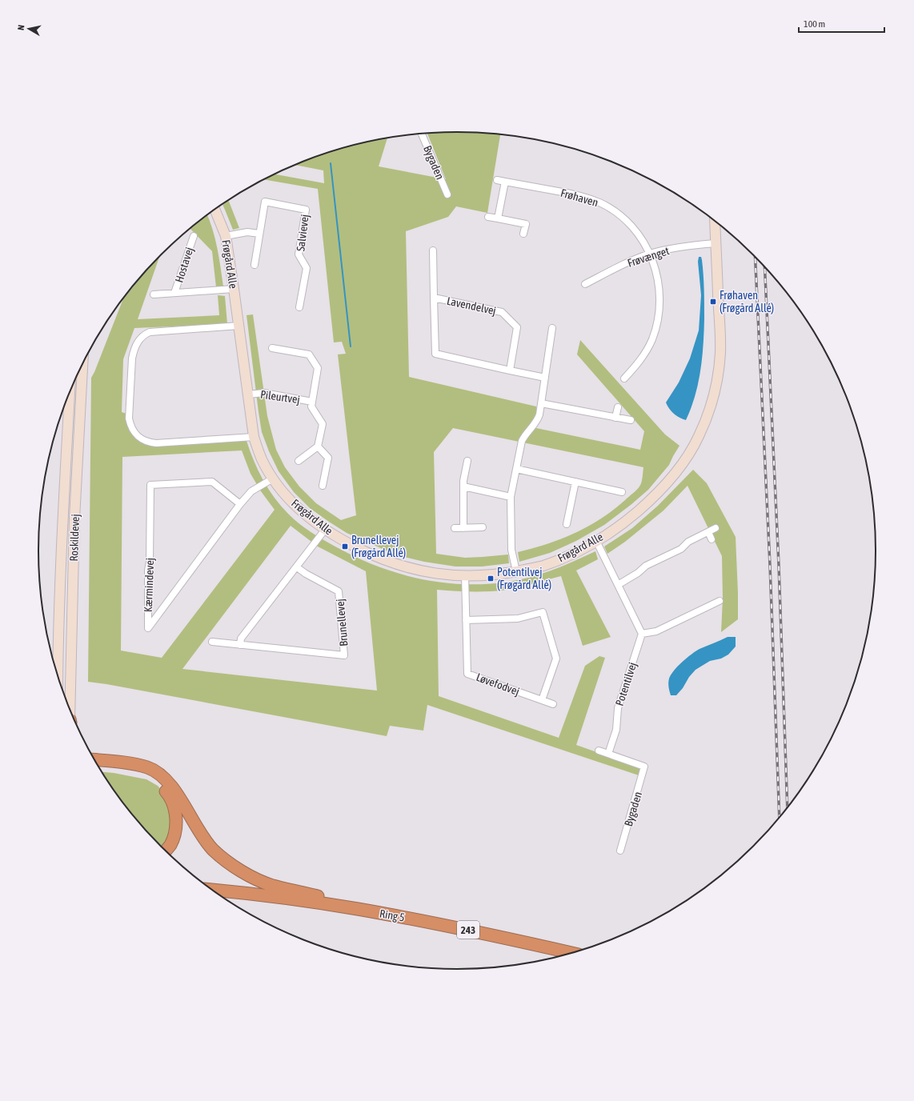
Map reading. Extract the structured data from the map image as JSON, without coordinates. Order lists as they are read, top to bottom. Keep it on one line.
{"streets":{"highway":["Ring 5","243"],"street":["Bygaden","Frøhaven","Salvievej","Frøvænget","Frøgård Alle","Hostavej","Lavendelvej","Pileurtvej","Roskildevej","Kærmindevej","Brunellevej","Løvefodvej","Potentilvej"]},"crossings":[["Bygaden","Potentilvej"],["Frøhaven","Frøvænget"],["Frøvænget","Frøgård Alle"],["Frøgård Alle","Hostavej"],["Frøgård Alle","Pileurtvej"],["Frøgård Alle","Kærmindevej"],["Frøgård Alle","Løvefodvej"]],"places":{"transit":["Frøhaven (Frøgård Allé)","Brunellevej (Frøgård Allé)","Potentilvej (Frøgård Allé)"]},"scale_bar":"100 m","north":"left"}
